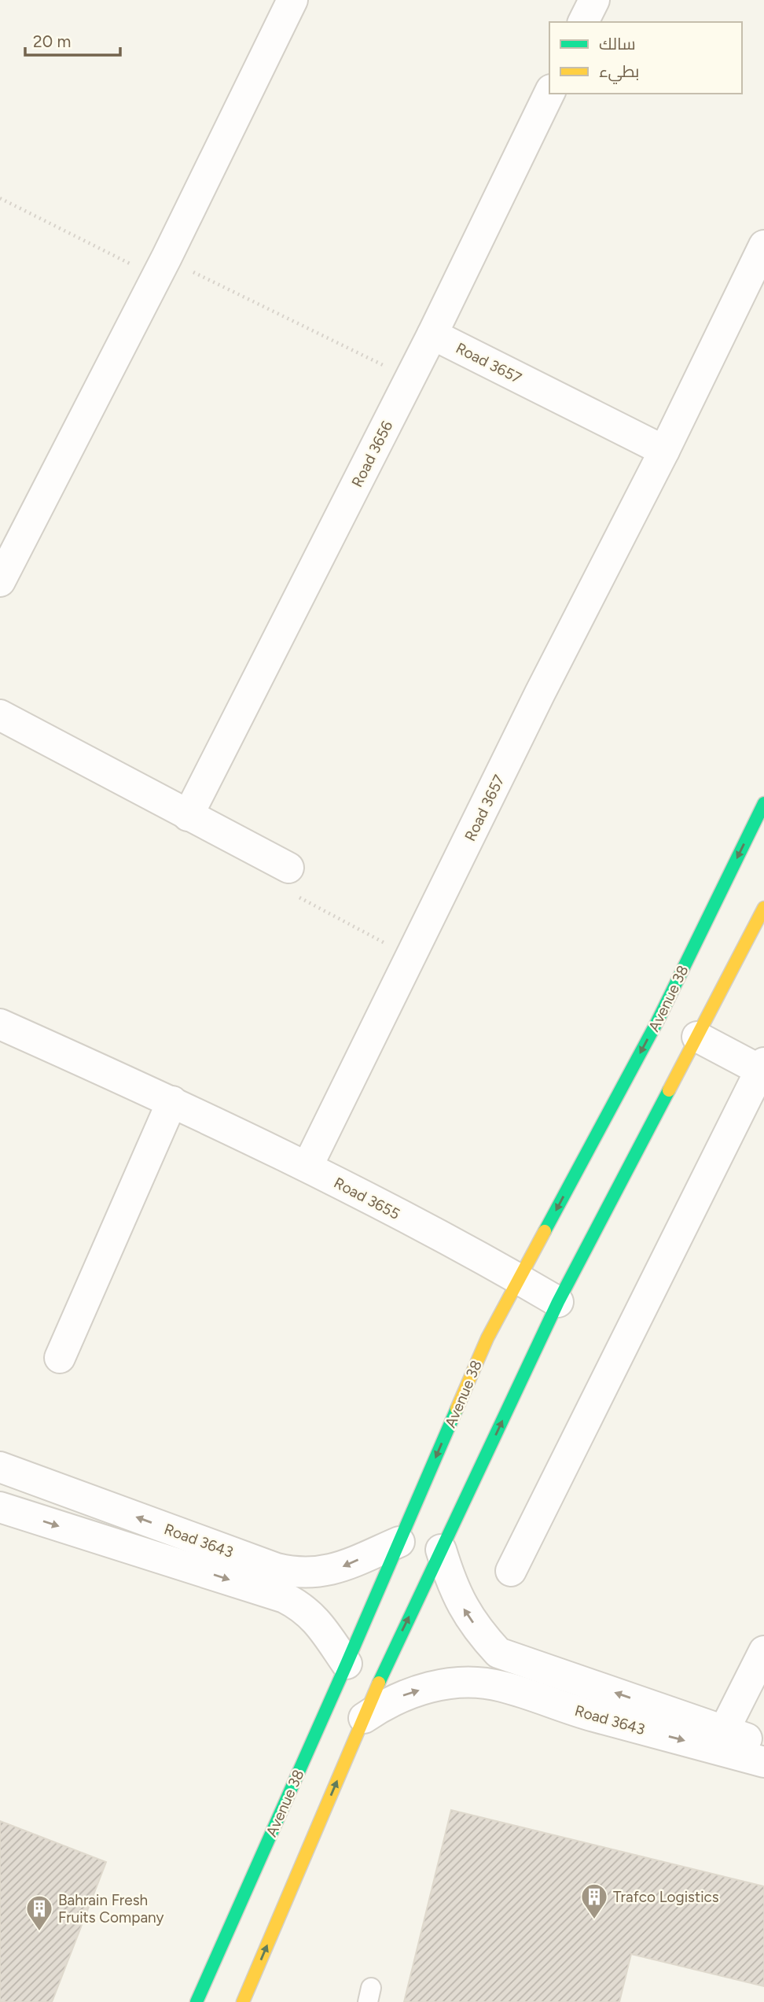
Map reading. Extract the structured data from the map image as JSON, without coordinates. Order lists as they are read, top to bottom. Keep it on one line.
{"streets":{"street":["Road 3657","Road 3656","Avenue 38","Road 3655","Road 3643"]},"crossings":[["Road 3657","Road 3656"],["Road 3657","Road 3655"],["Avenue 38","Road 3655"],["Avenue 38","Road 3643"]],"places":{"building":["Trafco Logistics","Bahrain Fresh Fruits Company"]},"legend":["سالك","بطيء"],"scale_bar":"20 m"}
